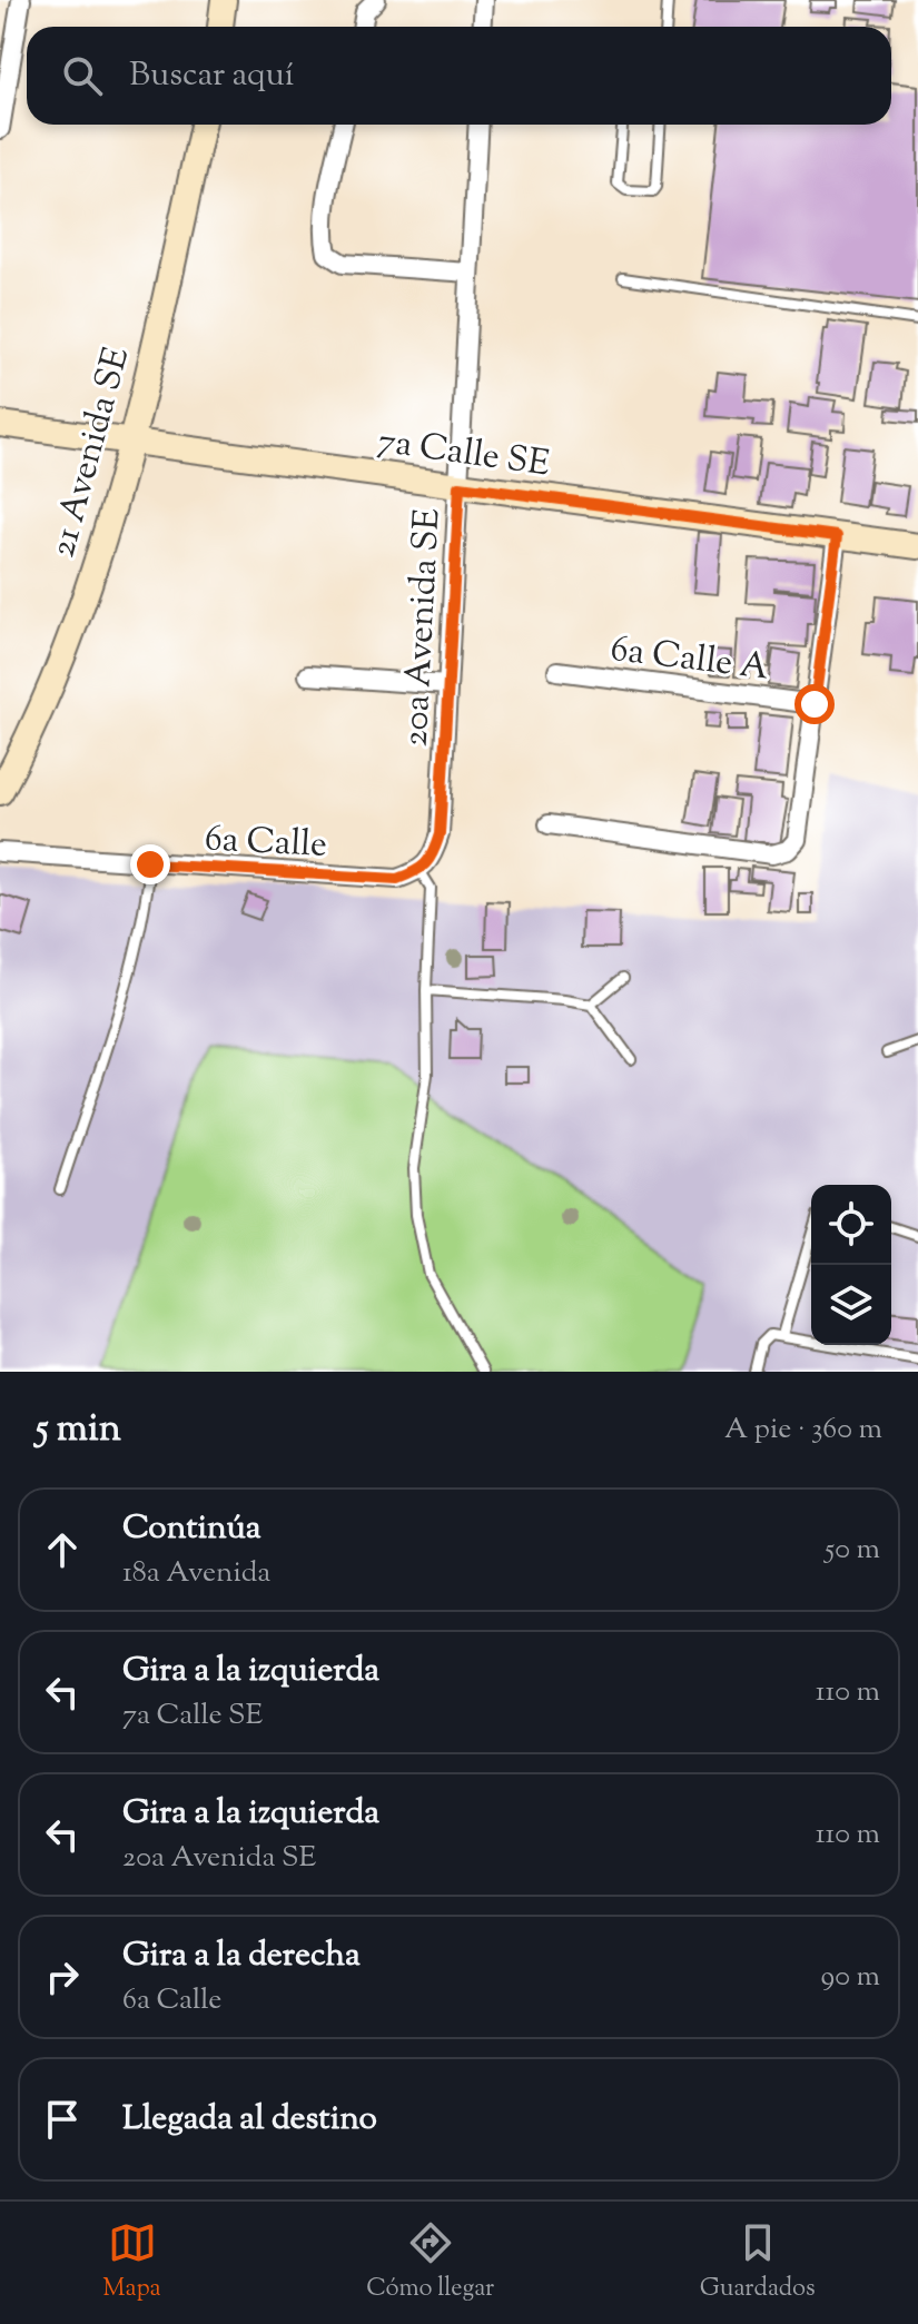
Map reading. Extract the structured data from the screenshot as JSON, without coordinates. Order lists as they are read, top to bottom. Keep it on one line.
{"streets":{"street":["7a Calle SE","21 Avenida SE","20a Avenida SE","6a Calle A","6a Calle"]},"crossings":[["7a Calle SE","21 Avenida SE"],["7a Calle SE","20a Avenida SE"],["20a Avenida SE","6a Calle"]],"page":{"search":"Buscar aquí","heading":["5 min","A pie · 360 m"],"list":[["Continúa","18a Avenida","50 m"],["Gira a la izquierda","7a Calle SE","110 m"],["Gira a la izquierda","20a Avenida SE","110 m"],["Gira a la derecha","6a Calle","90 m"],"Llegada al destino"],"nav":["Mapa","Cómo llegar","Guardados"]}}
